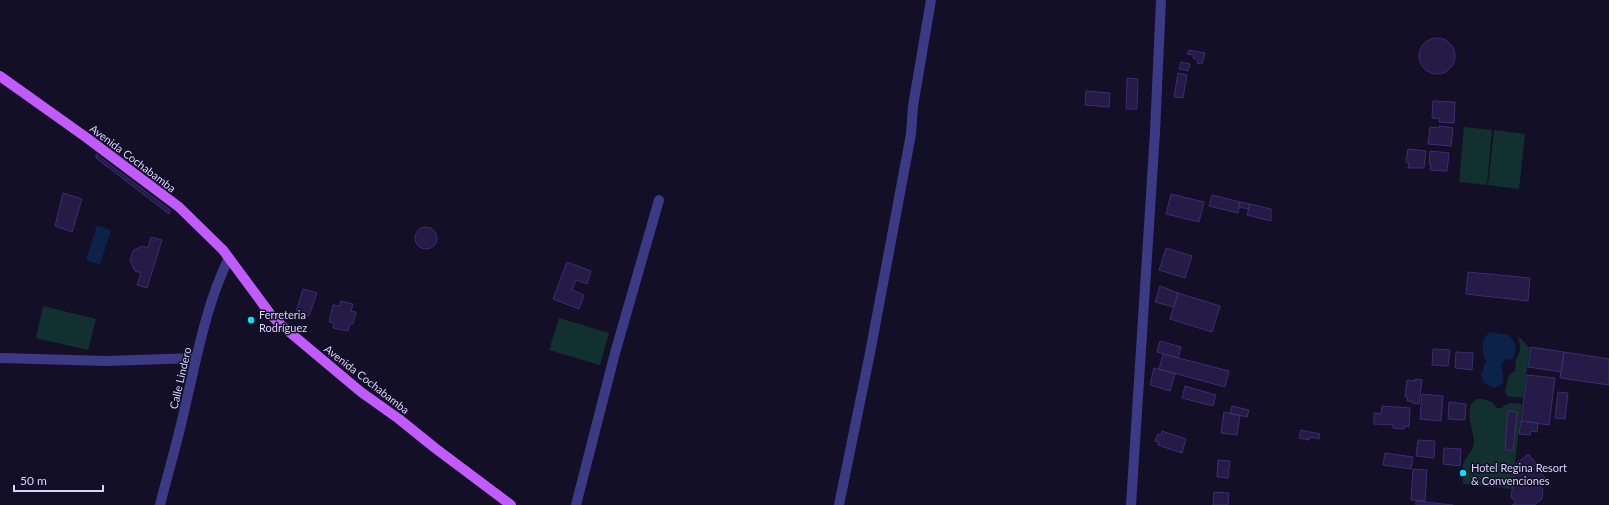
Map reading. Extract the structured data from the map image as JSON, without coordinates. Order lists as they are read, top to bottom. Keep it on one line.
{"streets":{"main road":["Avenida Cochabamba"],"street":["Calle Lindero"]},"crossings":[["Avenida Cochabamba","Calle Lindero"]],"places":["Ferreteria Rodríguez","Hotel Regina Resort & Convenciones"],"scale_bar":"50 m"}
